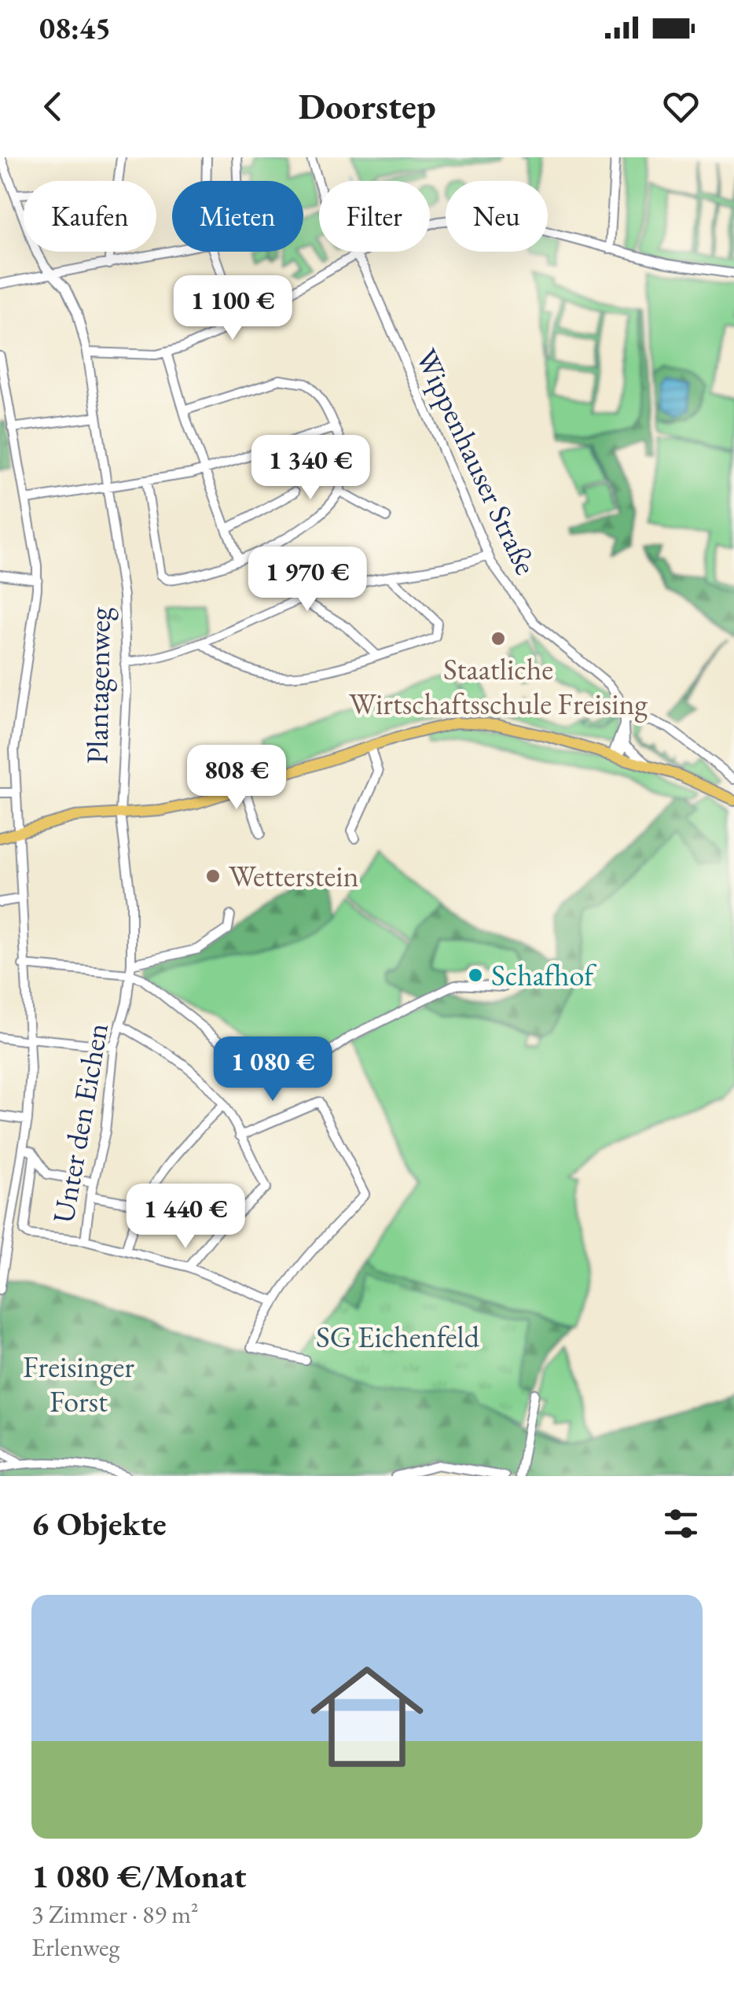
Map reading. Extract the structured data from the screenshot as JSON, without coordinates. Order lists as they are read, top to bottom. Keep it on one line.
{"streets":{"street":["Wippenhauser Straße","Plantagenweg","Unter den Eichen"]},"crossings":[["Plantagenweg","Unter den Eichen"]],"parks":["SG Eichenfeld","Freisinger Forst"],"places":["Staatliche Wirtschaftsschule Freising","Wetterstein","Schafhof"],"page":{"status":"08:45","header":"Doorstep","chip":["Kaufen","Mieten","Filter","Neu"],"price":["1 100 €","1 340 €","1 970 €","808 €","1 080 €","1 440 €"],"heading":"6 Objekte","list":[{"name":"1 080 €/Monat","note":"3 Zimmer · 89 m² · Erlenweg"}]}}
